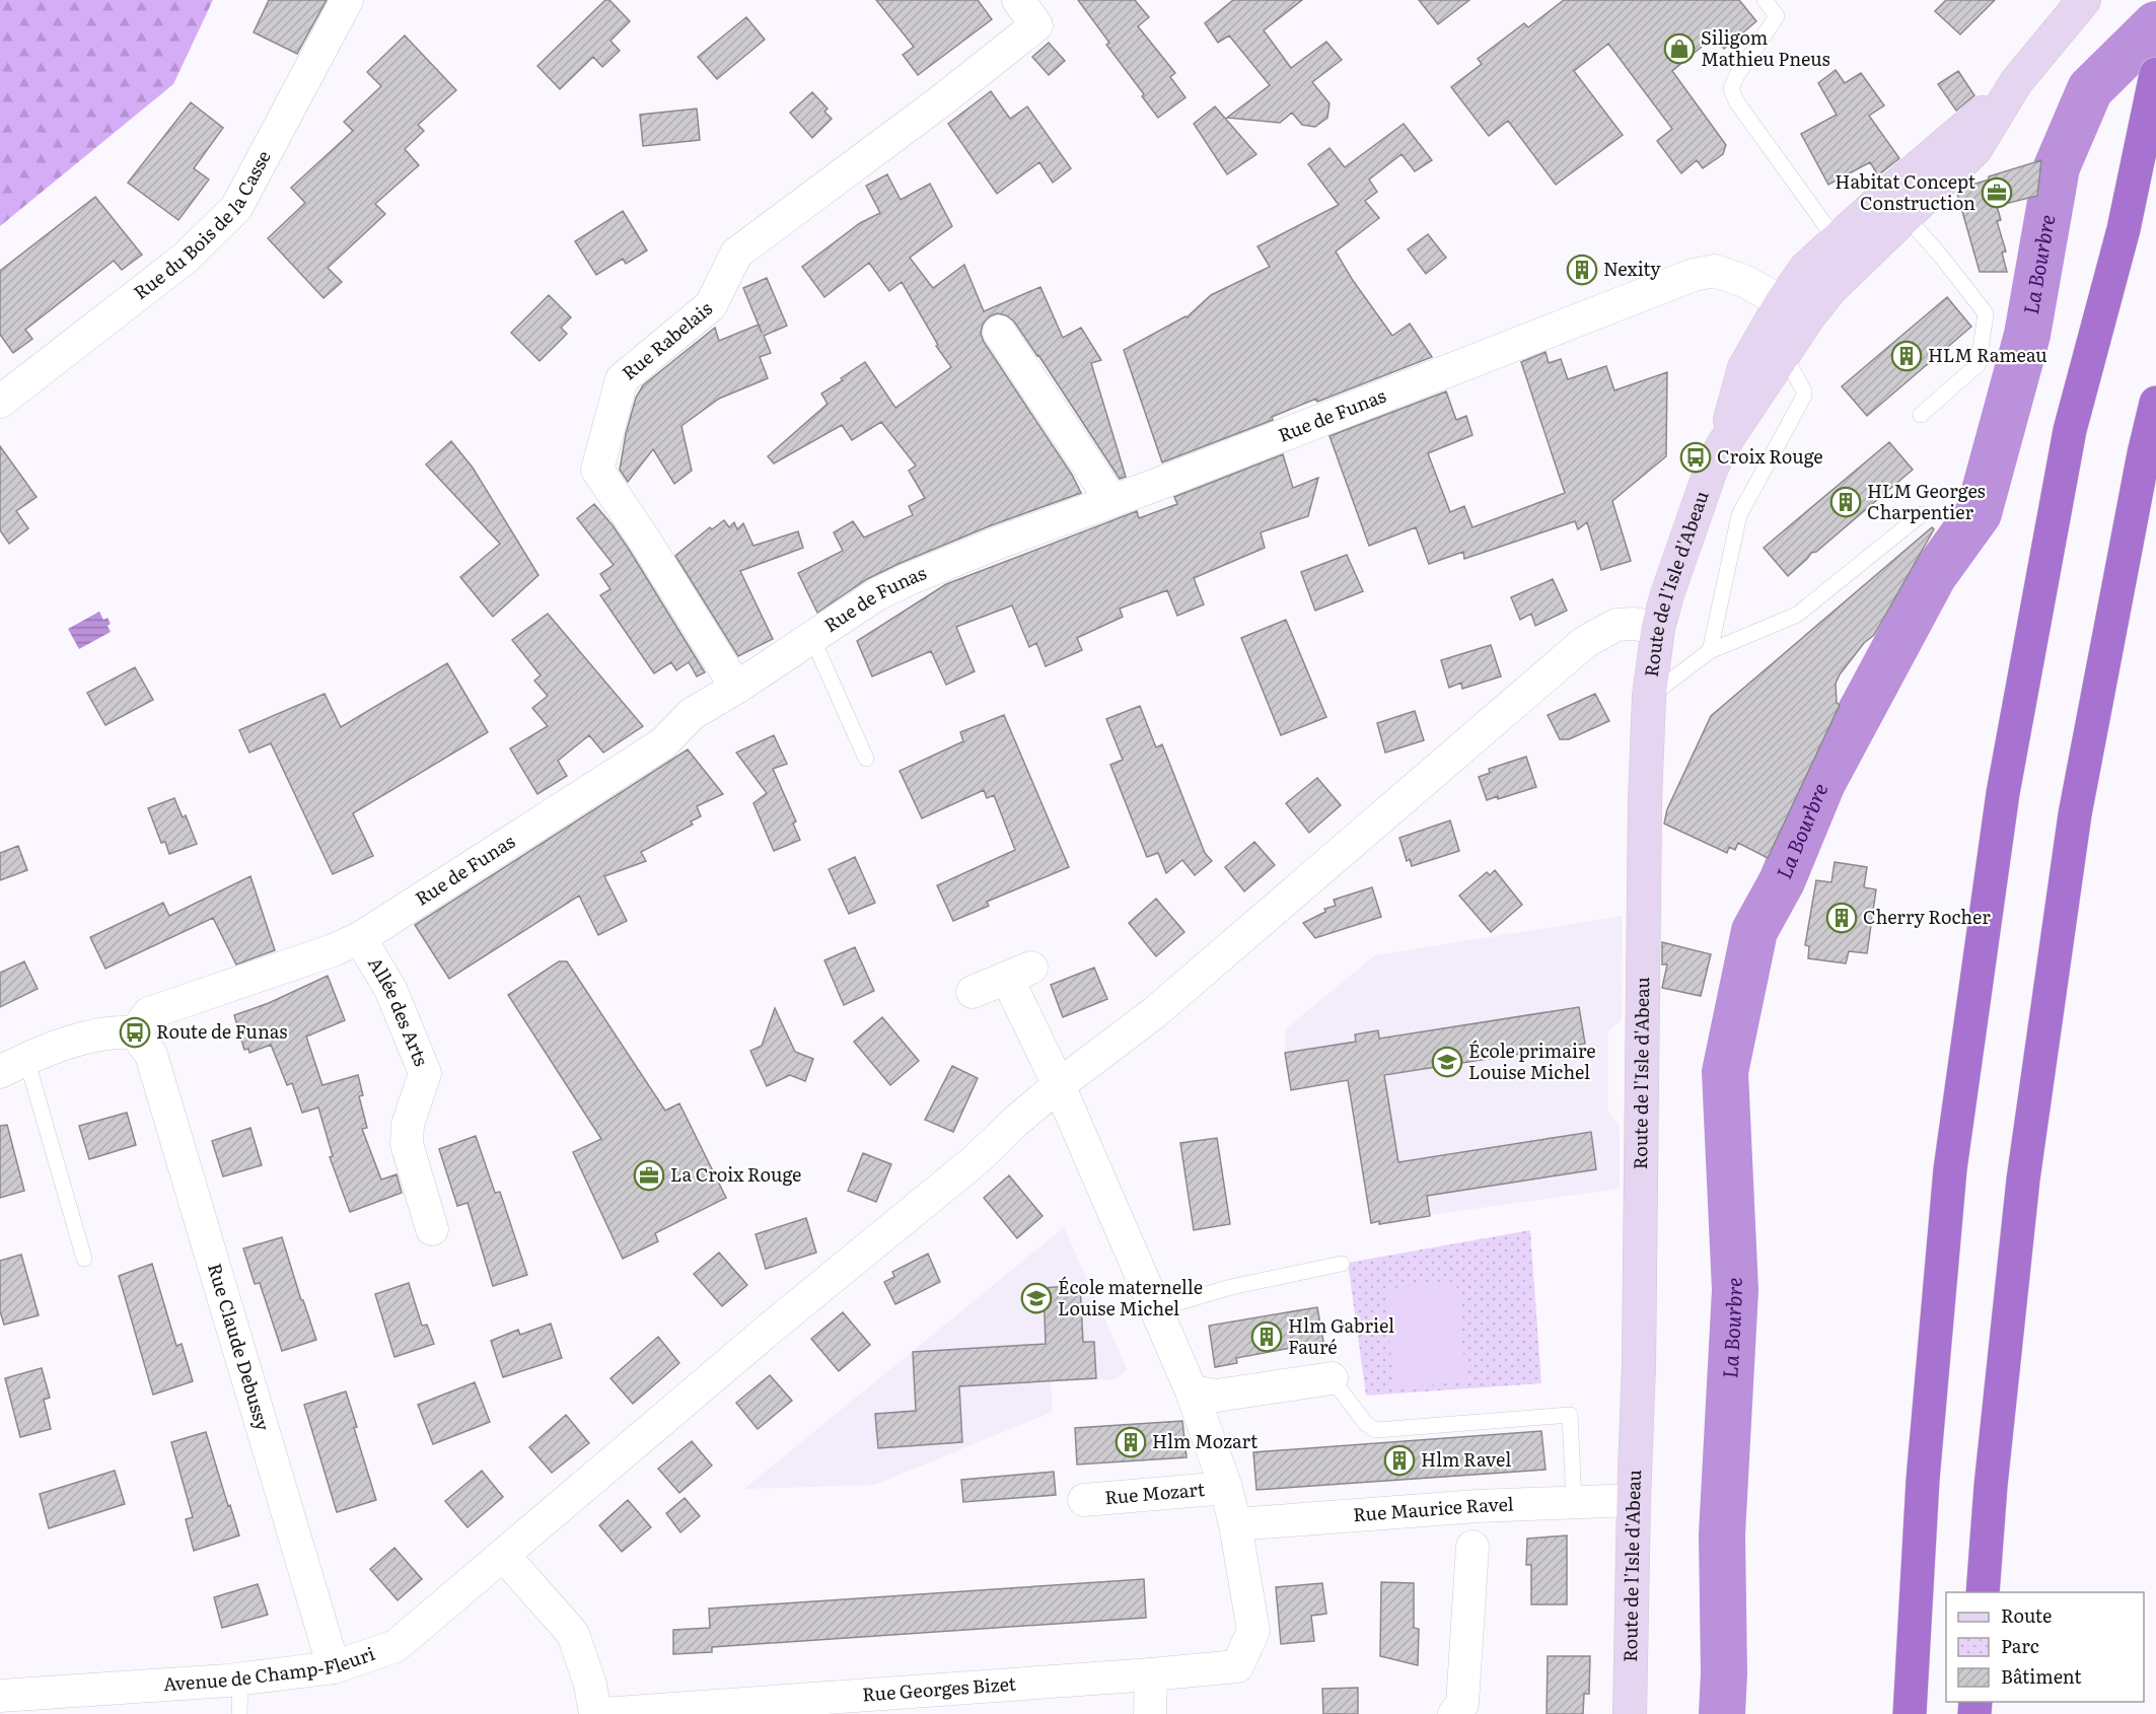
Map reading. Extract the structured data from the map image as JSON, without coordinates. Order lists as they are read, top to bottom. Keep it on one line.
{"streets":{"street":["Rue du Bois de la Casse","Rue Rabelais","Rue de Funas","Route de l'Isle d'Abeau","Allée des Arts","Rue Claude Debussy","Rue Mozart","Rue Maurice Ravel","Avenue de Champ-Fleuri","Rue Georges Bizet"]},"crossings":[["Rue Rabelais","Rue de Funas"],["Rue de Funas","Route de l'Isle d'Abeau"],["Rue de Funas","Allée des Arts"],["Rue de Funas","Rue Claude Debussy"],["Route de l'Isle d'Abeau","Rue Maurice Ravel"],["Route de l'Isle d'Abeau","Avenue de Champ-Fleuri"],["Rue Claude Debussy","Avenue de Champ-Fleuri"],["Rue Maurice Ravel","Rue Georges Bizet"]],"water":["La Bourbre"],"places":{"shop":["Siligom Mathieu Pneus"],"office":["Habitat Concept Construction","La Croix Rouge"],"building":["Nexity","HLM Rameau","HLM Georges Charpentier","Cherry Rocher","Hlm Gabriel Fauré","Hlm Mozart","Hlm Ravel"],"bus stop":["Croix Rouge","Route de Funas"],"school or university":["École primaire Louise Michel","École maternelle Louise Michel"]},"legend":["Route","Parc","Bâtiment"]}
